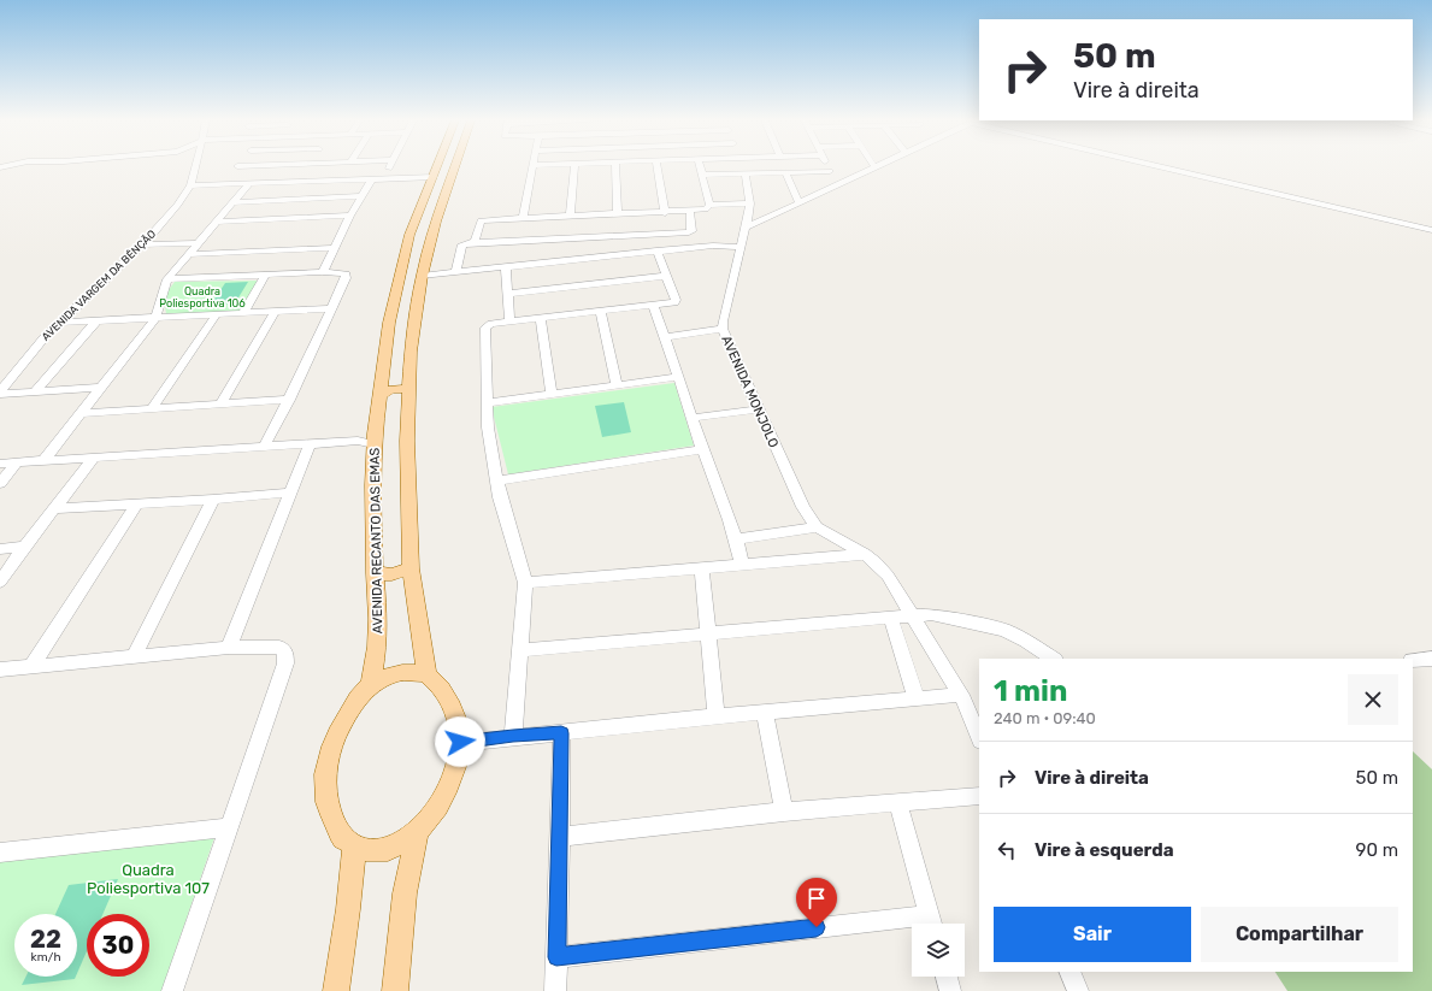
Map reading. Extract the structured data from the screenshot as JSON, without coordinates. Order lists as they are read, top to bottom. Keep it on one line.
{"streets":{"main road":["AVENIDA RECANTO DAS EMAS"],"street":["AVENIDA VARGEM DA BÊNÇÃO","AVENIDA MONJOLO"]},"parks":["Quadra Poliesportiva 106","Quadra Poliesportiva 107"],"page":{"turn":["50 m","Vire à direita"],"heading":["1 min","240 m · 09:40"],"list":[{"name":"Vire à direita","value":"50 m"},{"name":"Vire à esquerda","value":"90 m"}],"buttons":["Sair","Compartilhar"],"speed":"22 km/h","limit":"30"}}
